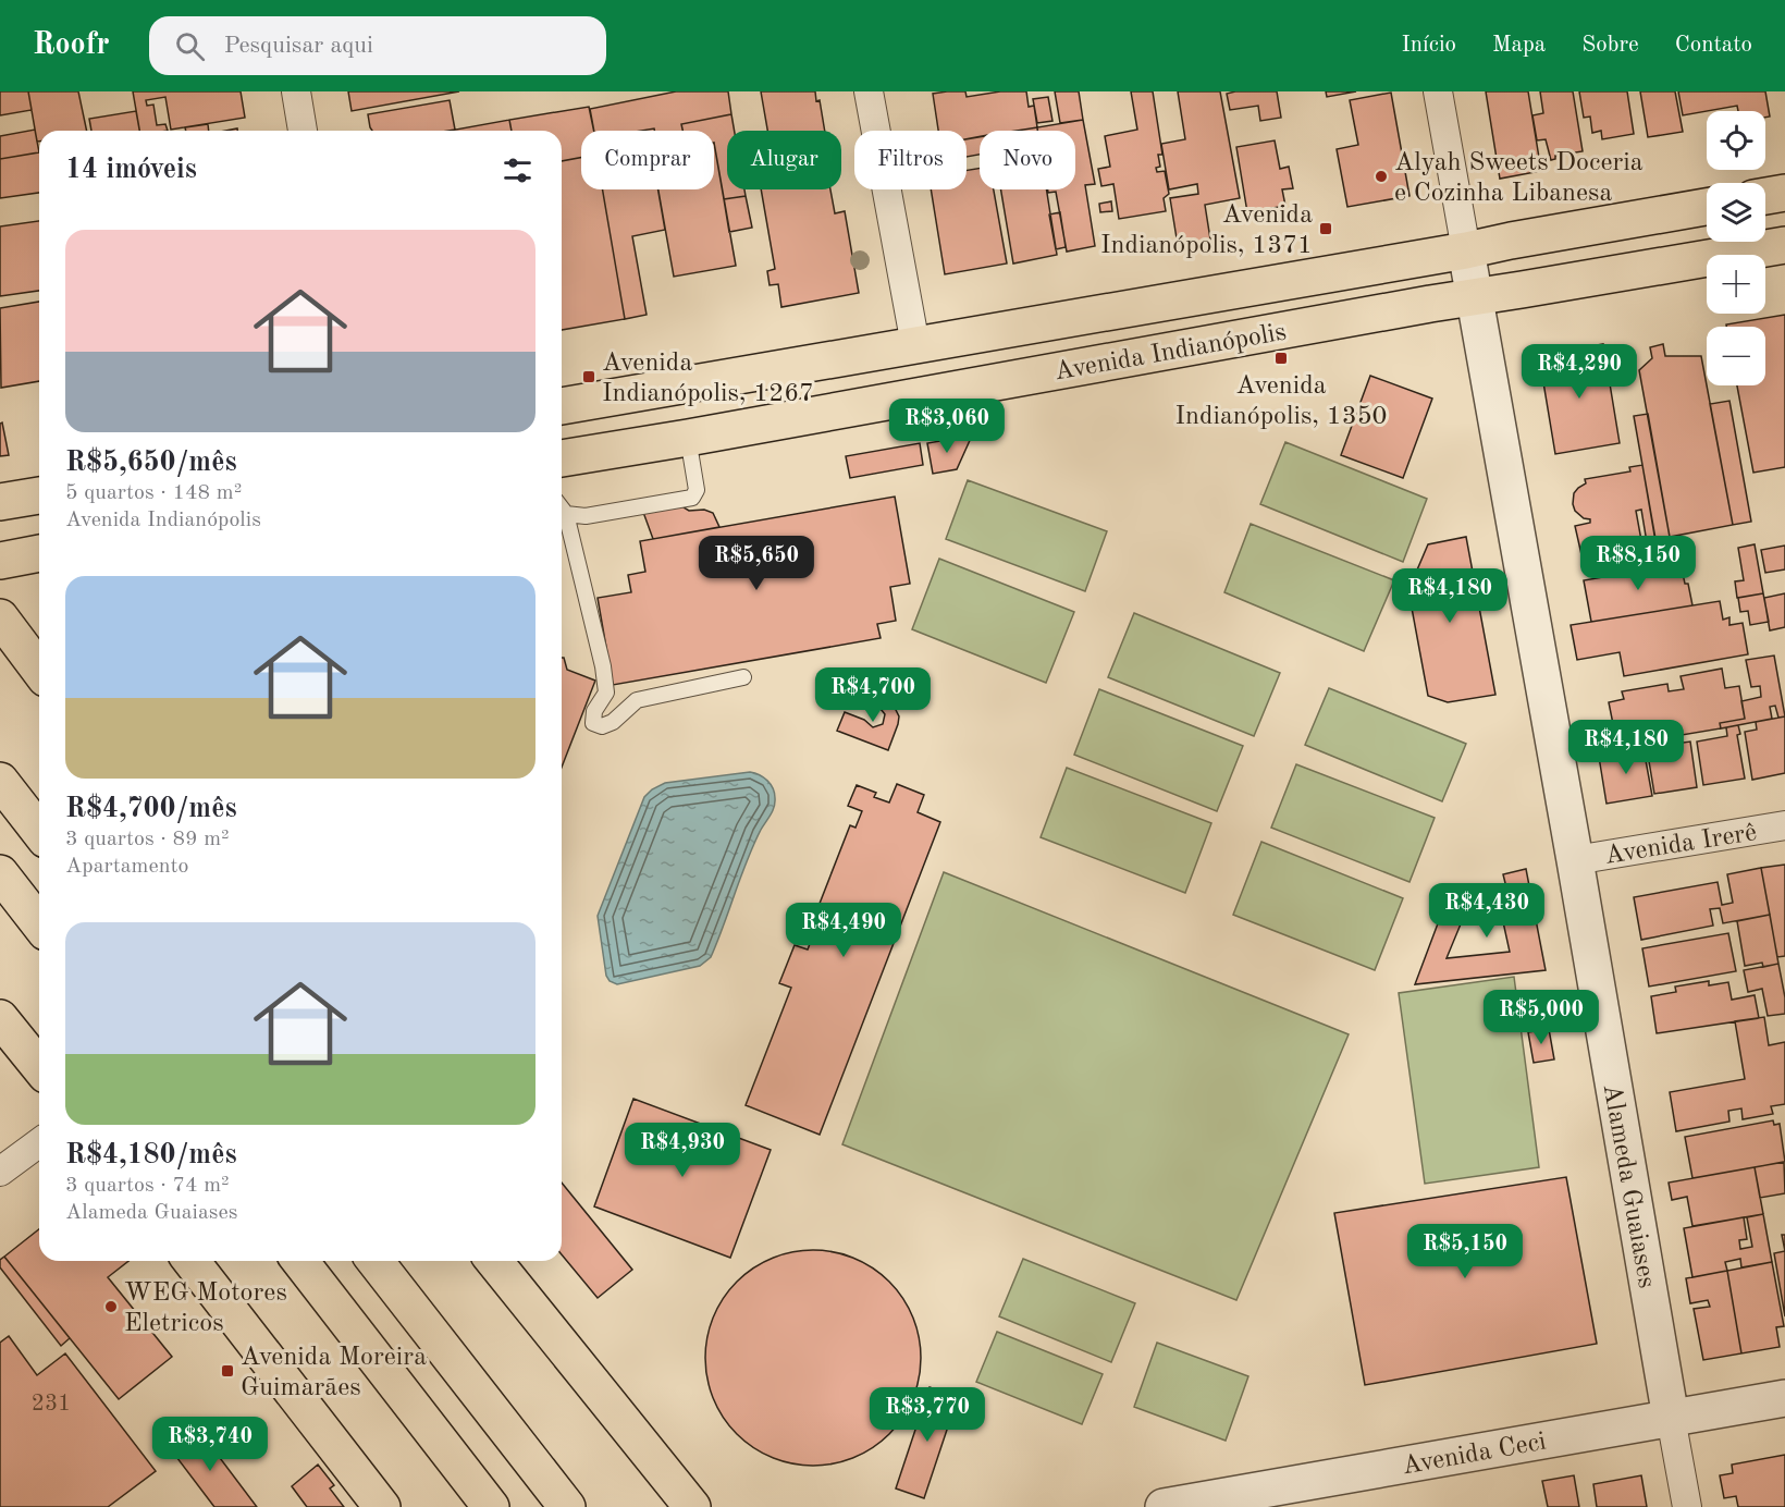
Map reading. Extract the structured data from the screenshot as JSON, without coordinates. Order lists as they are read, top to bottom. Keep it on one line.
{"streets":{"main road":["Avenida Indianópolis"],"street":["Avenida Irerê","Alameda Guaiases","Avenida Ceci"]},"crossings":[["Avenida Indianópolis","Alameda Guaiases"],["Avenida Irerê","Alameda Guaiases"],["Alameda Guaiases","Avenida Ceci"]],"places":{"other":["Alyah Sweets Doceria e Cozinha Libanesa","WEG Motores Eletricos"],"transit":["Avenida Indianópolis, 1371","Avenida Indianópolis, 1350","Avenida Indianópolis, 1267","Avenida Moreira Guimarães"]},"house_numbers":["231"],"page":{"header":"Roofr","search":"Pesquisar aqui","nav":["Início","Mapa","Sobre","Contato"],"map_buttons":["+","−"],"chip":["Comprar","Alugar","Filtros","Novo"],"heading":"14 imóveis","list":[{"name":"R$5,650/mês","note":"5 quartos · 148 m² · Avenida Indianópolis"},{"name":"R$4,700/mês","note":"3 quartos · 89 m² · Apartamento"},{"name":"R$4,180/mês","note":"3 quartos · 74 m² · Alameda Guaiases"}],"price":["R$4,290","R$3,060","R$5,650","R$8,150","R$4,180","R$4,700","R$4,180","R$4,430","R$4,490","R$5,000","R$4,930","R$5,150","R$3,770","R$3,740"]}}
